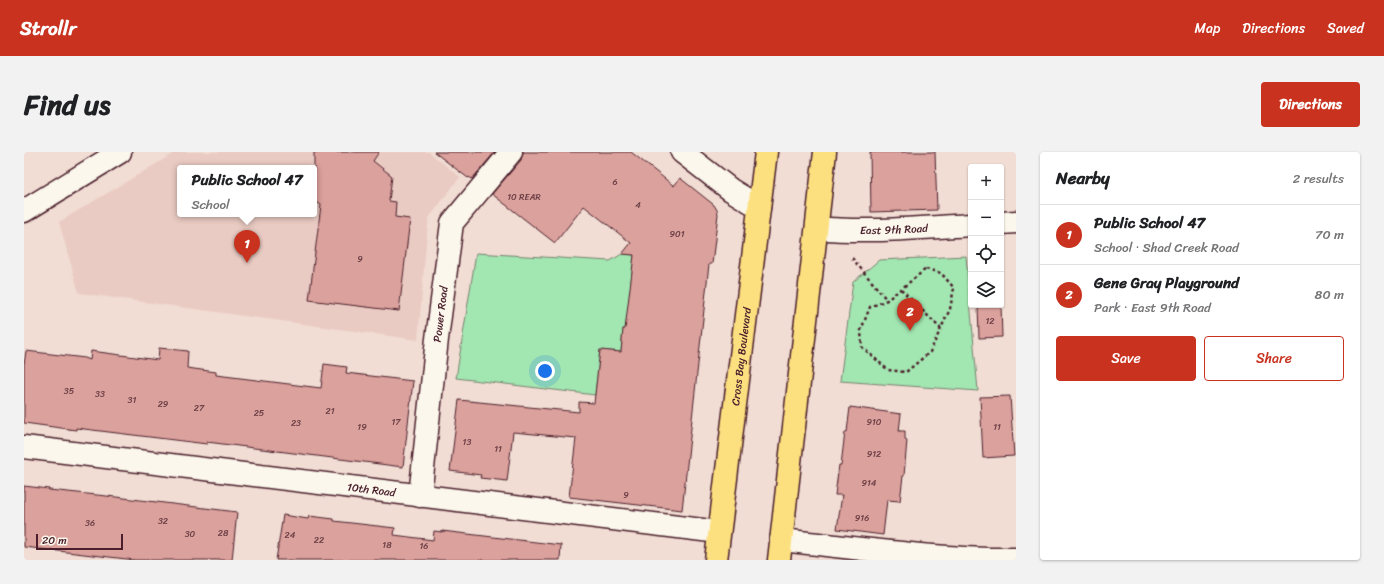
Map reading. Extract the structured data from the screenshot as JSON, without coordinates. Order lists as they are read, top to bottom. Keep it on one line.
{"streets":{"main road":["Cross Bay Boulevard"],"street":["East 9th Road","Power Road","10th Road"]},"crossings":[["Power Road","10th Road"],["Cross Bay Boulevard","10th Road"]],"house_numbers":["6","10 REAR","4","901","9","12","35","33","31","29","27","21","25","17","910","23","19","11","13","11","912","914","9","916","32","36","28","30","24","22","18","16"],"scale_bar":"20 m","page":{"header":"Strollr","nav":["Map","Directions","Saved"],"title":"Find us","buttons":["Directions",["Save","Share"]],"heading":["Nearby","2 results"],"map_buttons":["+","−"],"popup":["Public School 47","School"],"list":[{"mark":"1","name":"Public School 47","note":"School · Shad Creek Road","value":"70 m"},{"mark":"2","name":"Gene Gray Playground","note":"Park · East 9th Road","value":"80 m"}],"pins":["1","2"],"scale":"20 m"}}
